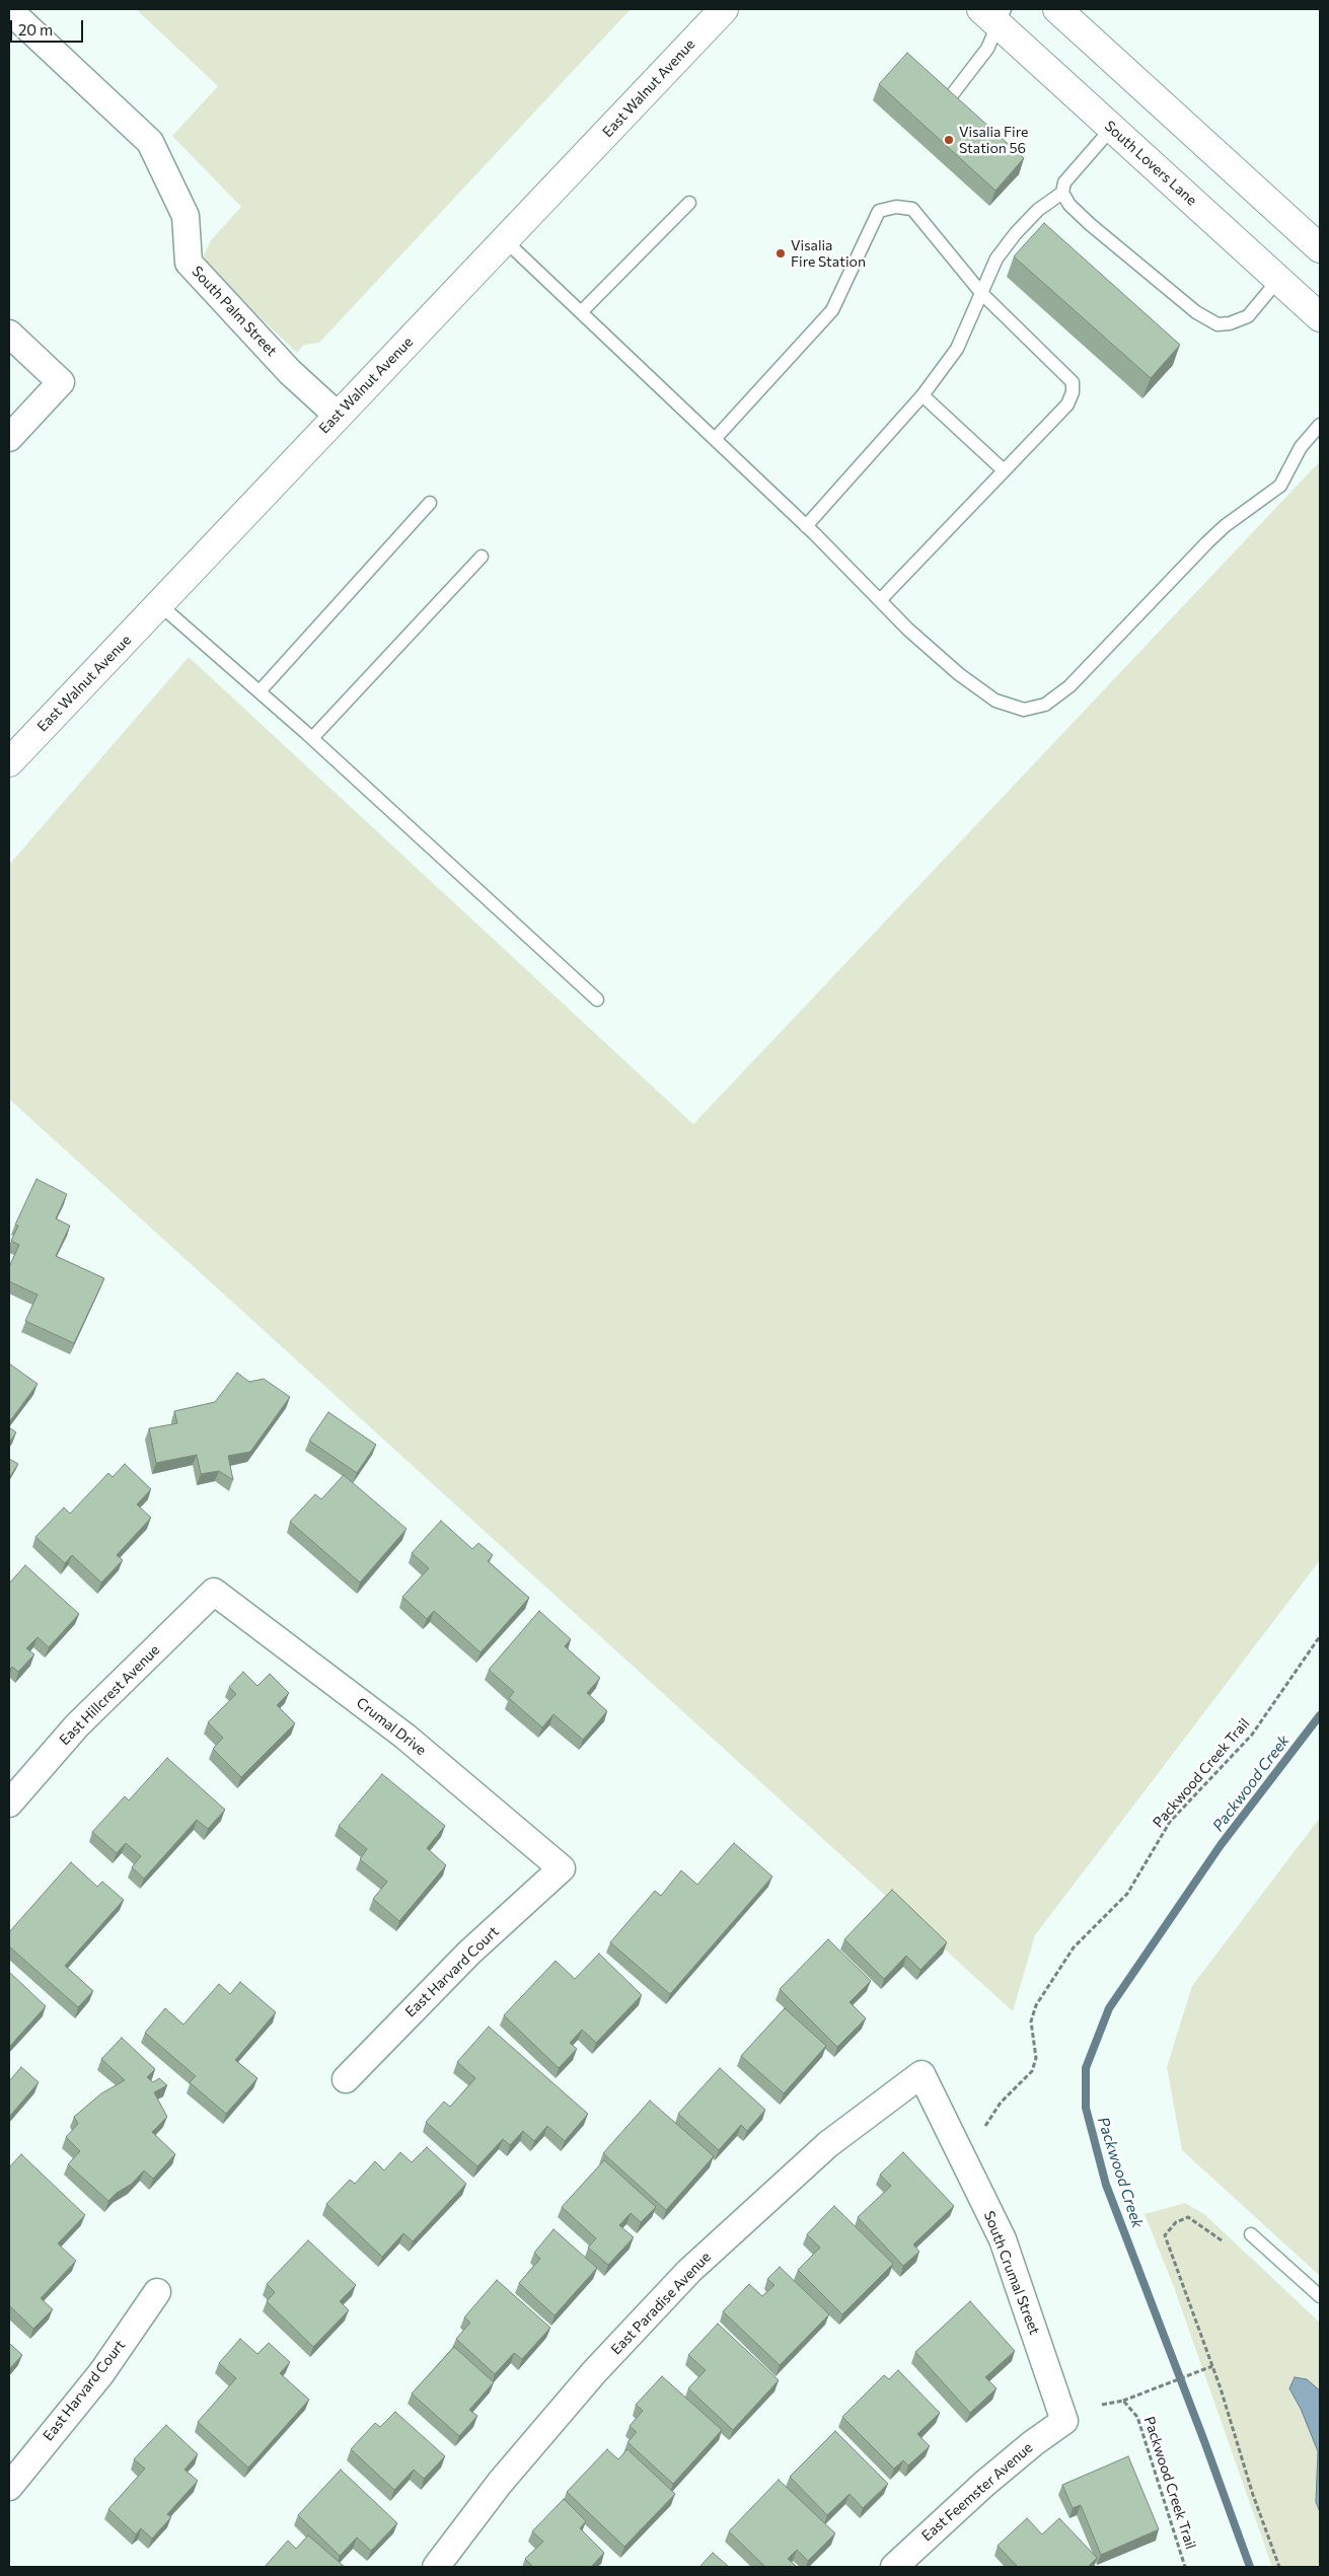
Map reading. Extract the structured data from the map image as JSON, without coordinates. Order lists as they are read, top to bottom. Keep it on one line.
{"streets":{"main road":["East Walnut Avenue","South Lovers Lane"],"street":["South Palm Street","East Hillcrest Avenue","Crumal Drive","East Harvard Court","South Crumal Street","East Paradise Avenue","East Feemster Avenue"],"path":["Packwood Creek Trail"]},"crossings":[["East Walnut Avenue","South Palm Street"],["East Hillcrest Avenue","Crumal Drive"],["Crumal Drive","East Harvard Court"],["South Crumal Street","East Paradise Avenue"],["South Crumal Street","East Feemster Avenue"]],"water":["Packwood Creek"],"places":["Visalia Fire Station 56","Visalia Fire Station"],"scale_bar":"20 m"}
